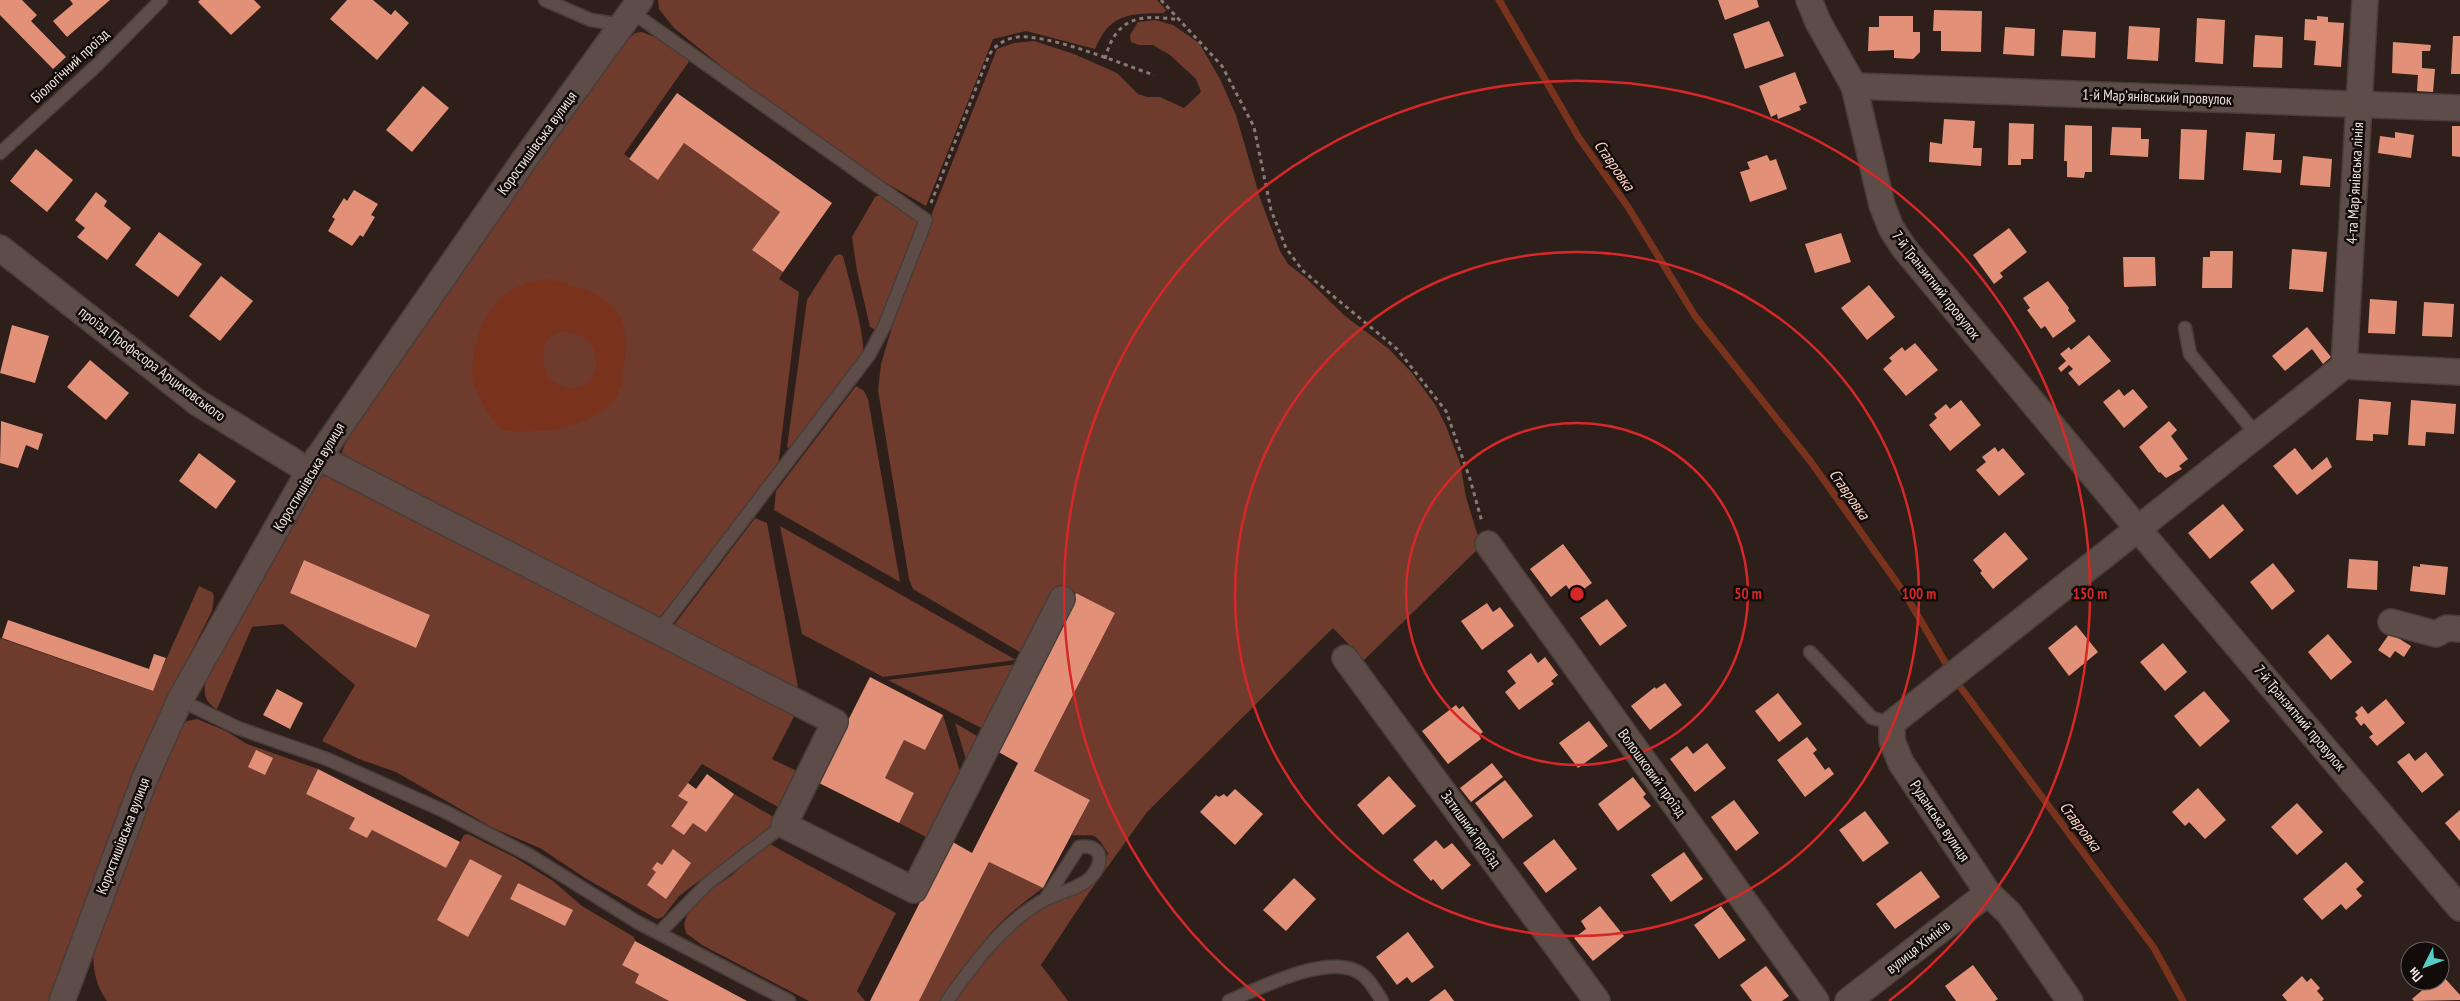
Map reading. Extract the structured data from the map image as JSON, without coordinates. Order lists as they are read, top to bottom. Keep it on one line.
{"streets":{"street":["1-й Марʼянівський провулок","Коростишівська вулиця","4-та Марʼянівська лінія","7-й Транзитний провулок","проїзд Професора Арциховського","Волошковий проїзд","Руданська вулиця","Затишний проїзд","вулиця Хіміків"],"lane":["Біологічний проїзд"]},"crossings":[["1-й Марʼянівський провулок","4-та Марʼянівська лінія"],["1-й Марʼянівський провулок","7-й Транзитний провулок"],["Коростишівська вулиця","проїзд Професора Арциховського"],["Руданська вулиця","вулиця Хіміків"]],"water":["Ставровка"],"north":"bottom left","rings":["50 m","100 m","150 m"]}
